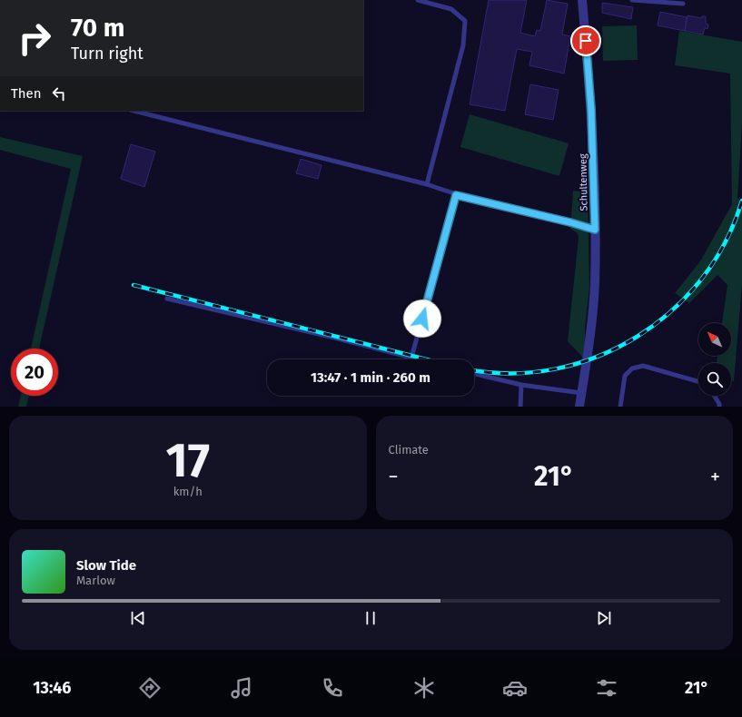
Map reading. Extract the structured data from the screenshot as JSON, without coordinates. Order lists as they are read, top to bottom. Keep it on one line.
{"streets":{"street":["Schultenweg"]},"north":"top left","page":{"turn":["70 m","Turn right"],"then":"Then","limit":"20","trip":"13:47 · 1 min · 260 m","tile":[["17","km/h"],"Climate"],"heat":["−","21°","+"],"song":["Slow Tide","Marlow"],"tabs":["13:46","21°"]}}
